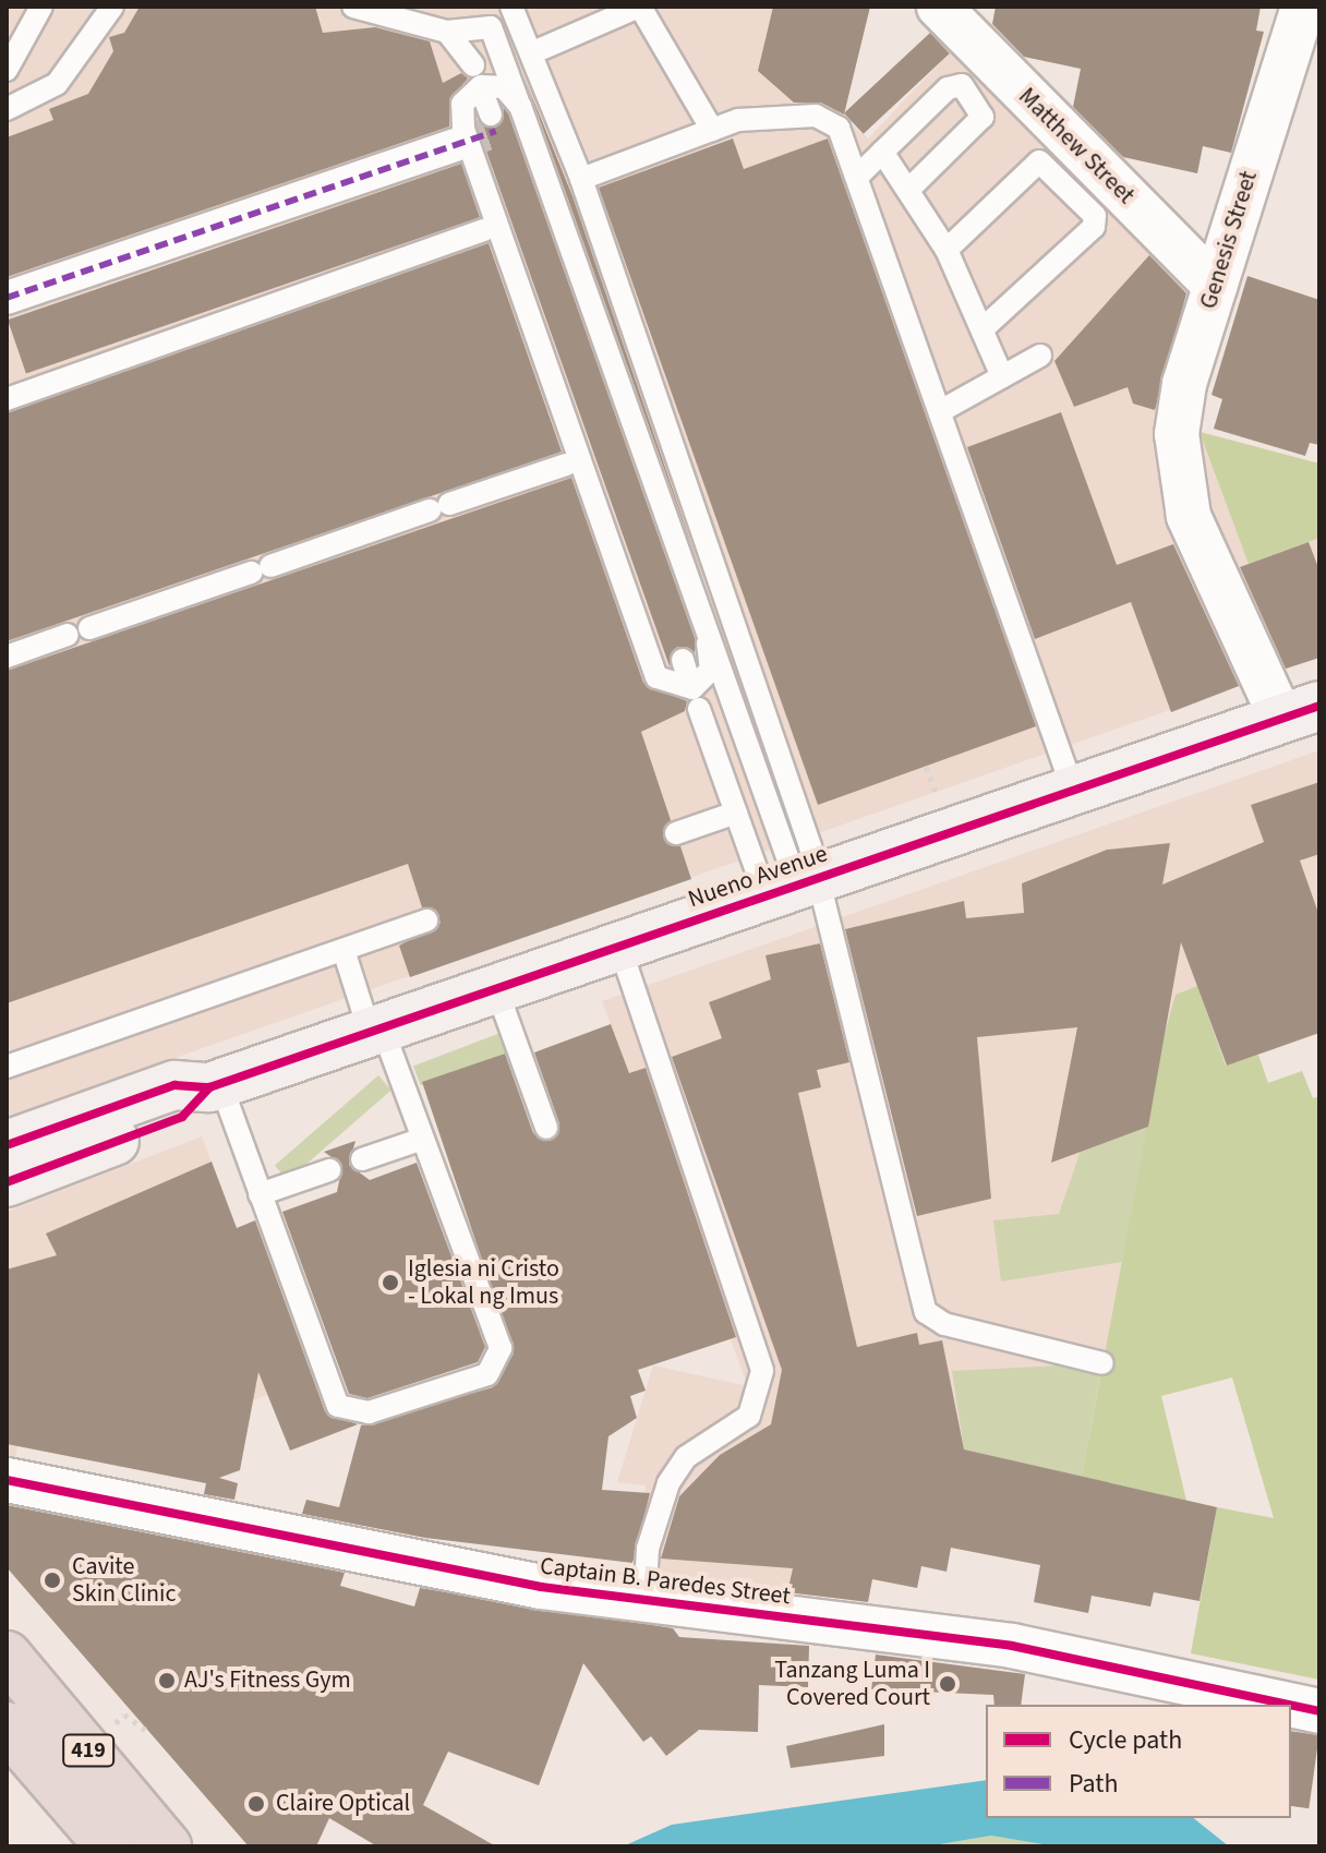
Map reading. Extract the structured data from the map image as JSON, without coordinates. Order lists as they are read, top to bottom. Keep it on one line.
{"streets":{"highway":["419"],"main road":["Nueno Avenue"],"street":["Matthew Street","Genesis Street","Captain B. Paredes Street"]},"crossings":[["Matthew Street","Genesis Street"],["Genesis Street","Nueno Avenue"]],"places":["Iglesia ni Cristo - Lokal ng Imus","Cavite Skin Clinic","AJ's Fitness Gym","Tanzang Luma I Covered Court","Claire Optical"],"legend":["Cycle path","Path"]}
